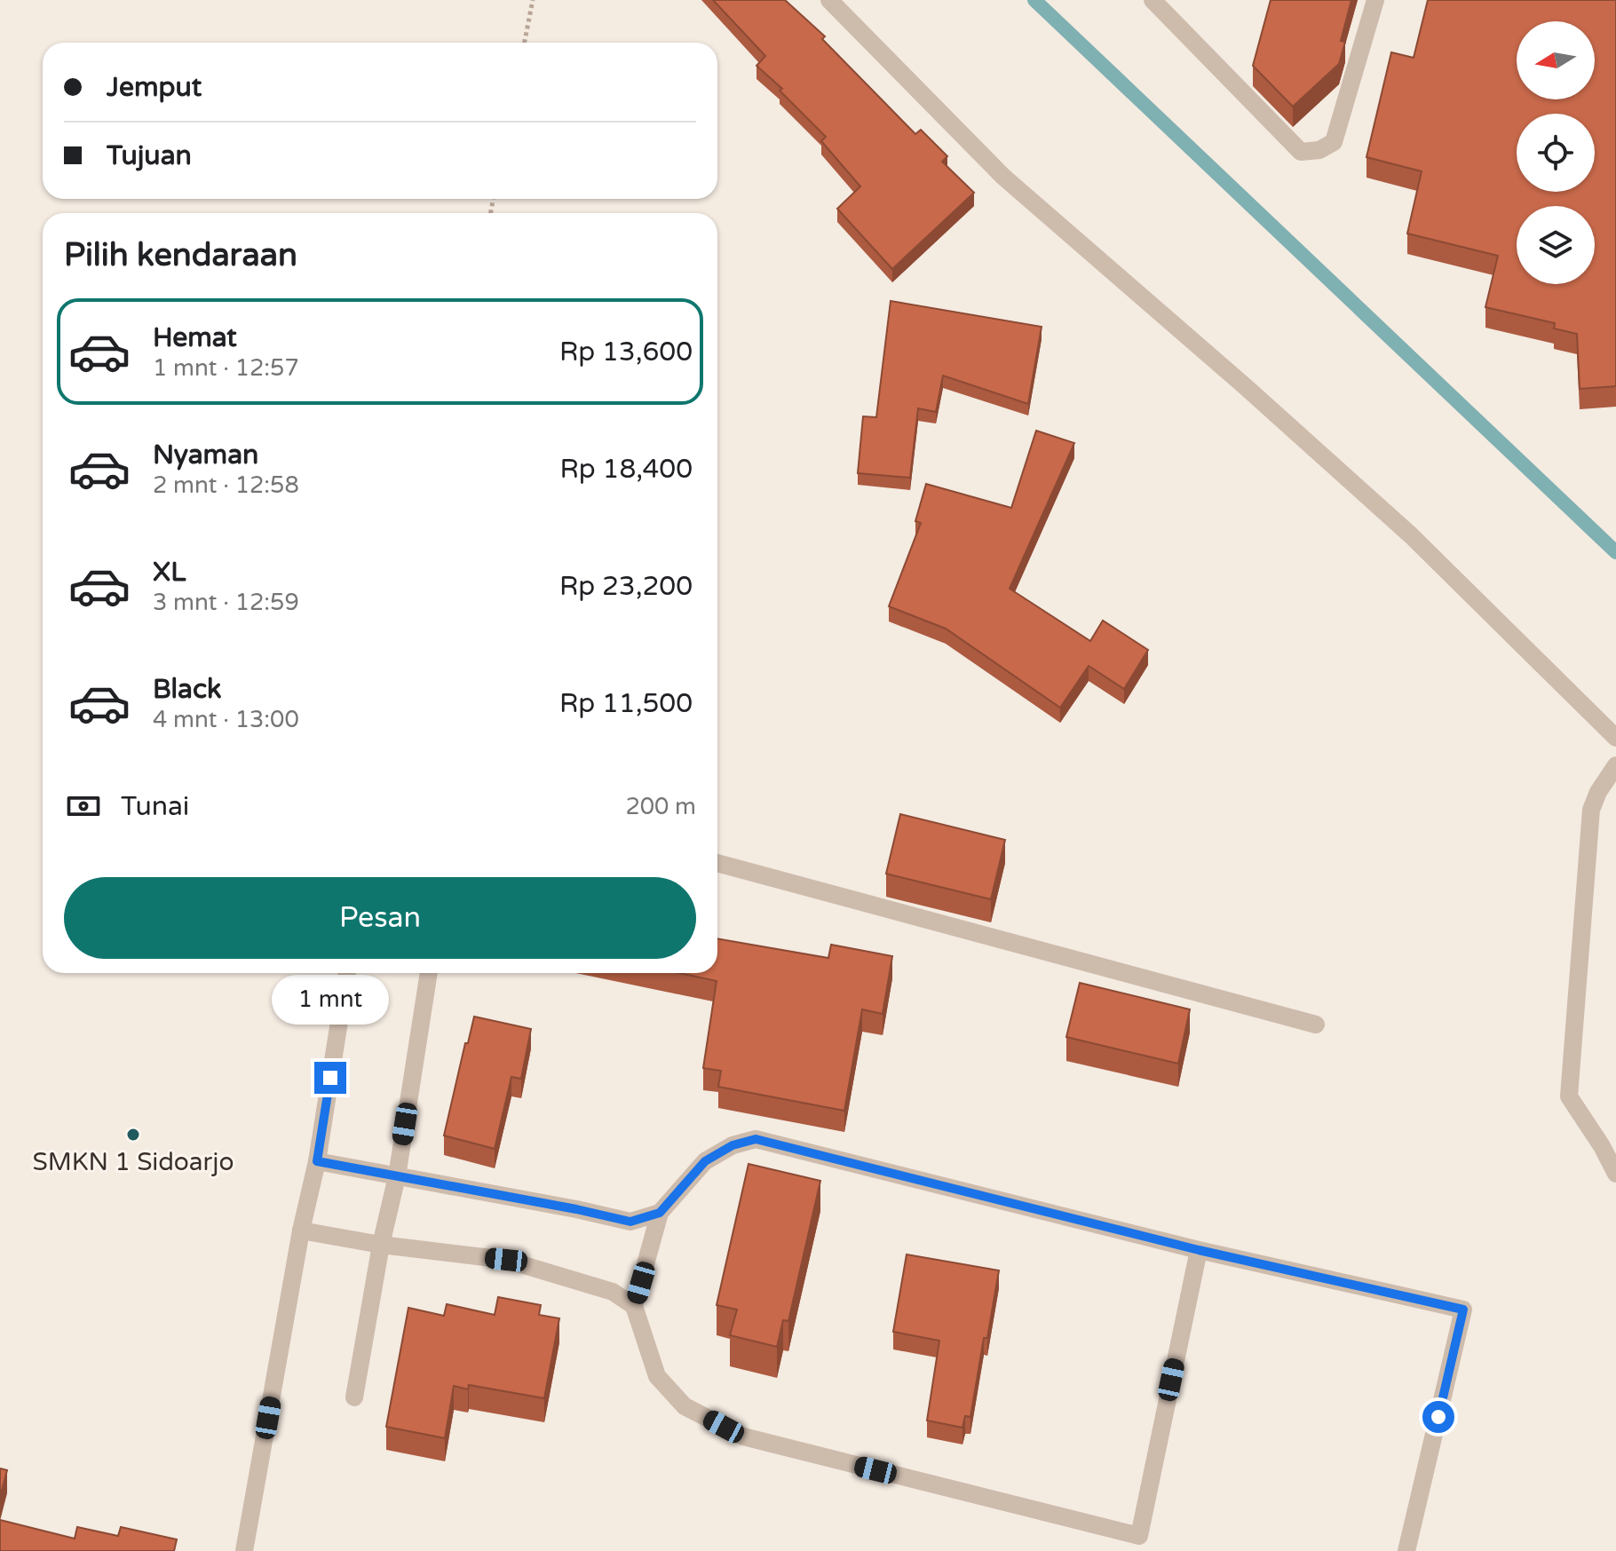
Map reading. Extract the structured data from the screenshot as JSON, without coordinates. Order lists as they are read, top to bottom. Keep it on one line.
{"places":["SMKN 1 Sidoarjo"],"north":"left","page":{"banner":["Jemput","Tujuan"],"heading":"Pilih kendaraan","list":[{"name":"Hemat","note":"1 mnt · 12:57","value":"Rp 13,600"},{"name":"Nyaman","note":"2 mnt · 12:58","value":"Rp 18,400"},{"name":"XL","note":"3 mnt · 12:59","value":"Rp 23,200"},{"name":"Black","note":"4 mnt · 13:00","value":"Rp 11,500"}],"pay":["Tunai","200 m"],"buttons":"Pesan","bubble":"1 mnt"}}
